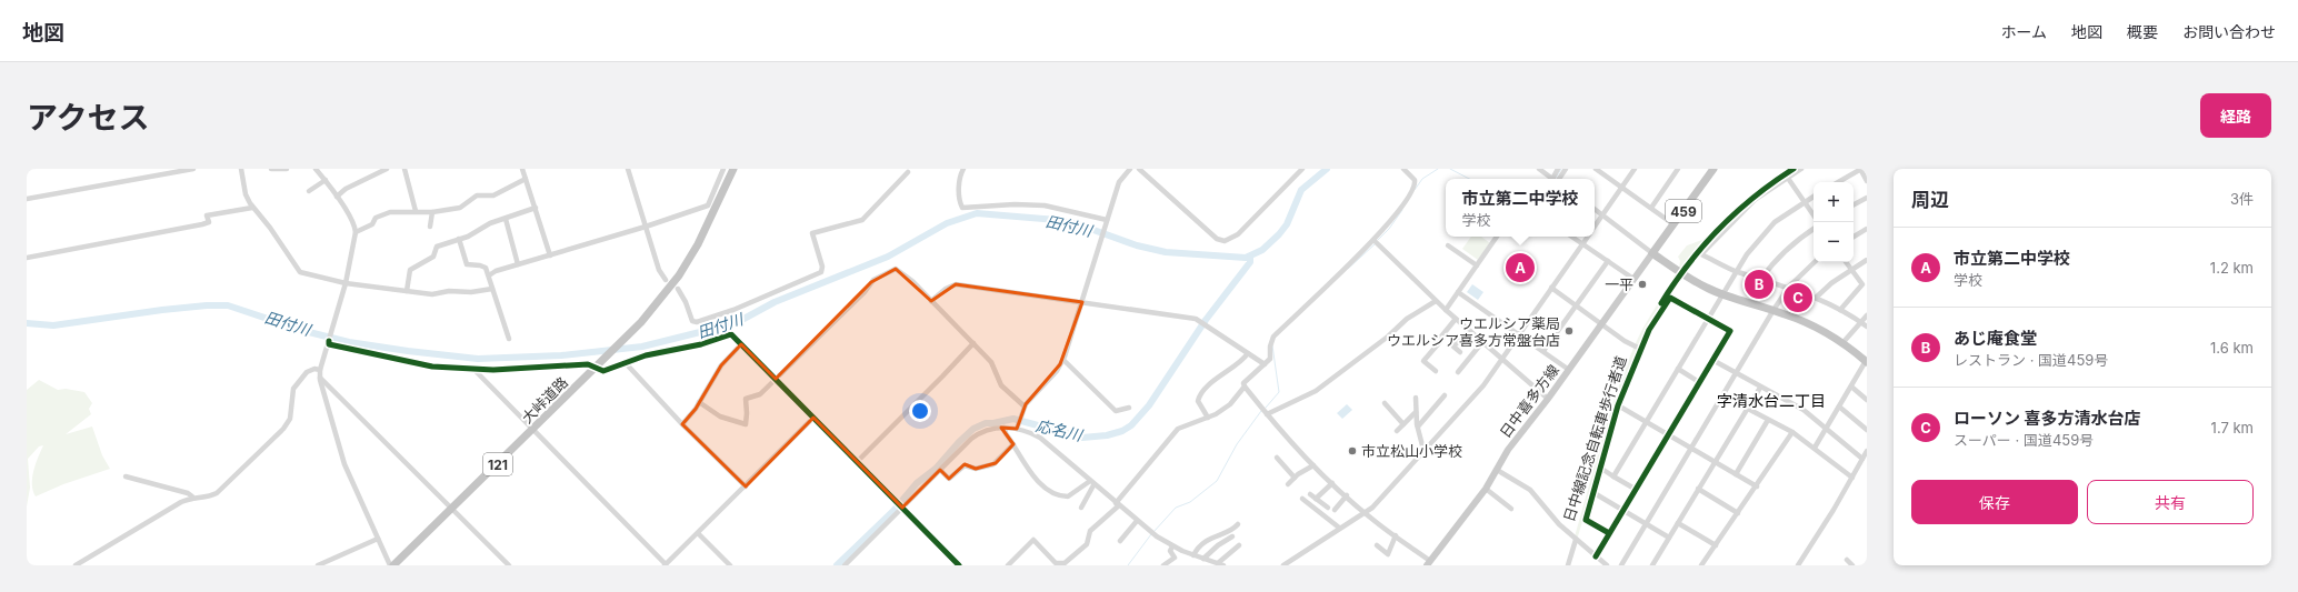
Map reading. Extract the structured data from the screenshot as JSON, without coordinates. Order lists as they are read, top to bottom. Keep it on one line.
{"streets":{"highway":["459","大峠道路","121"],"main road":["日中喜多方線"],"cycle path":["日中線記念自転車歩行者道"]},"crossings":[["459","日中喜多方線"]],"districts":["字清水台二丁目"],"water":["田付川","応名川"],"places":["一平","ウエルシア薬局 ウエルシア喜多方常盤台店","市立松山小学校"],"page":{"header":"地図","nav":["ホーム","地図","概要","お問い合わせ"],"title":"アクセス","buttons":["経路",["保存","共有"]],"heading":["周辺","3件"],"popup":["市立第二中学校","学校"],"map_buttons":["+","−"],"list":[{"mark":"A","name":"市立第二中学校","note":"学校","value":"1.2 km"},{"mark":"B","name":"あじ庵食堂","note":"レストラン · 国道459号","value":"1.6 km"},{"mark":"C","name":"ローソン 喜多方清水台店","note":"スーパー · 国道459号","value":"1.7 km"}],"pins":["A","B","C"]}}
